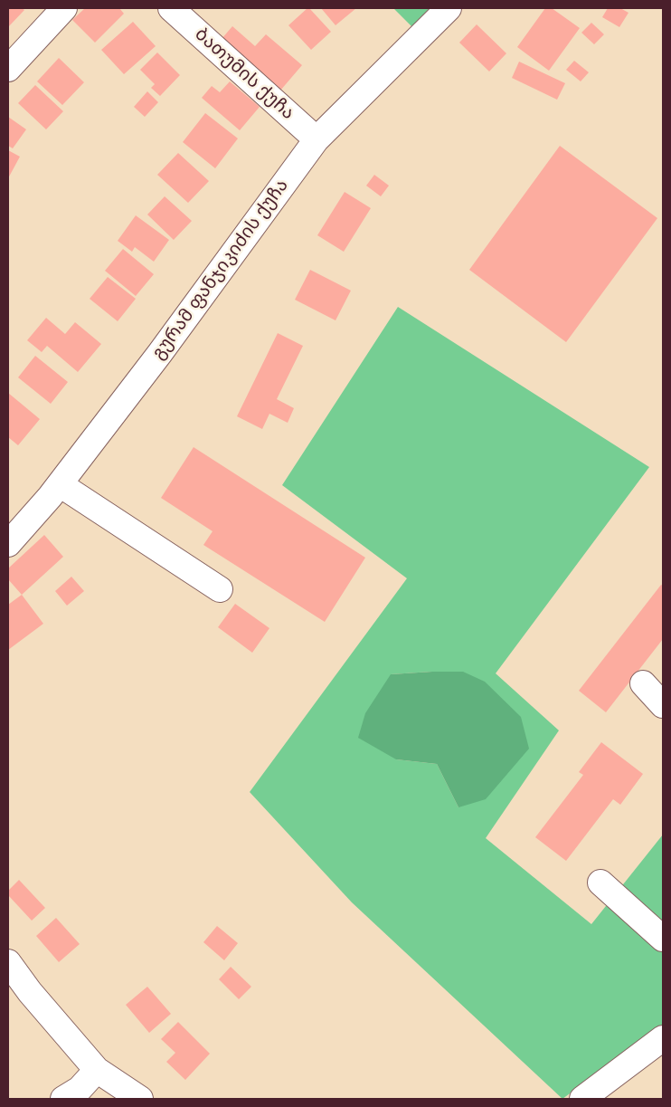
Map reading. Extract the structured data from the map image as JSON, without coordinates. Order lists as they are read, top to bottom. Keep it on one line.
{"streets":{"street":["ბათუმის ქუჩა","გურამ ფანჯიკიძის ქუჩა"]},"crossings":[["ბათუმის ქუჩა","გურამ ფანჯიკიძის ქუჩა"]]}
